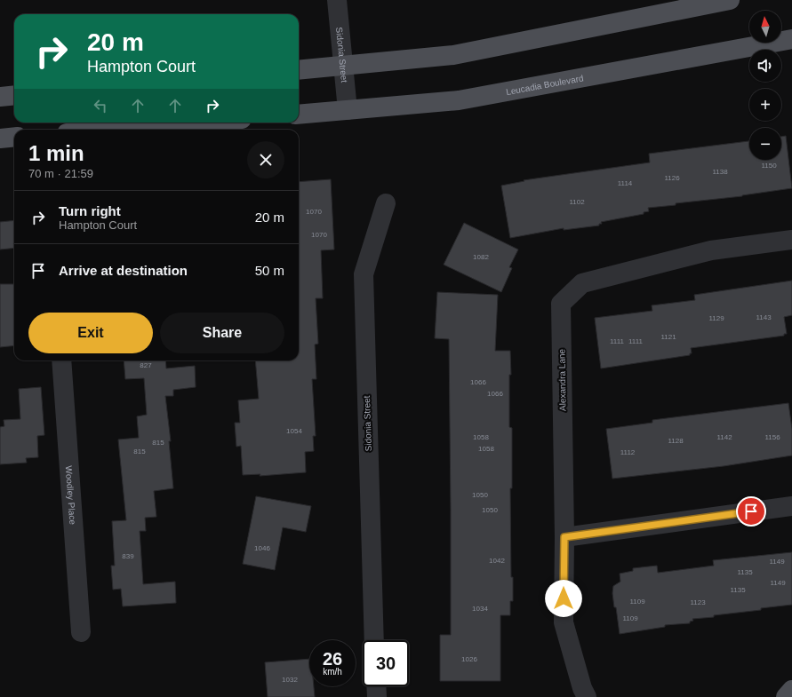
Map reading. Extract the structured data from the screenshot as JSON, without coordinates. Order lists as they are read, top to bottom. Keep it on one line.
{"streets":{"main road":["Leucadia Boulevard"],"street":["Sidonia Street","Alexandra Lane","Woodley Place"]},"crossings":[["Sidonia Street","Leucadia Boulevard"]],"house_numbers":["1150","1138","1126","1114","1102","1070","1070","1082","1143","1129","1121","1111","1111","827","1066","1066","1054","1058","1142","1156","1128","815","1058","815","1112","1050","1050","1046","839","1042","1149","1135","1149","1135","1109","1123","1034","1109","1026","1032"],"north":"top","page":{"map_buttons":["+","−"],"turn":["20 m","Hampton Court"],"heading":["1 min","70 m · 21:59"],"list":[{"name":"Turn right","note":"Hampton Court","value":"20 m"},{"name":"Arrive at destination","value":"50 m"}],"buttons":["Exit","Share"],"speed":"26 km/h","limit":"30"}}
